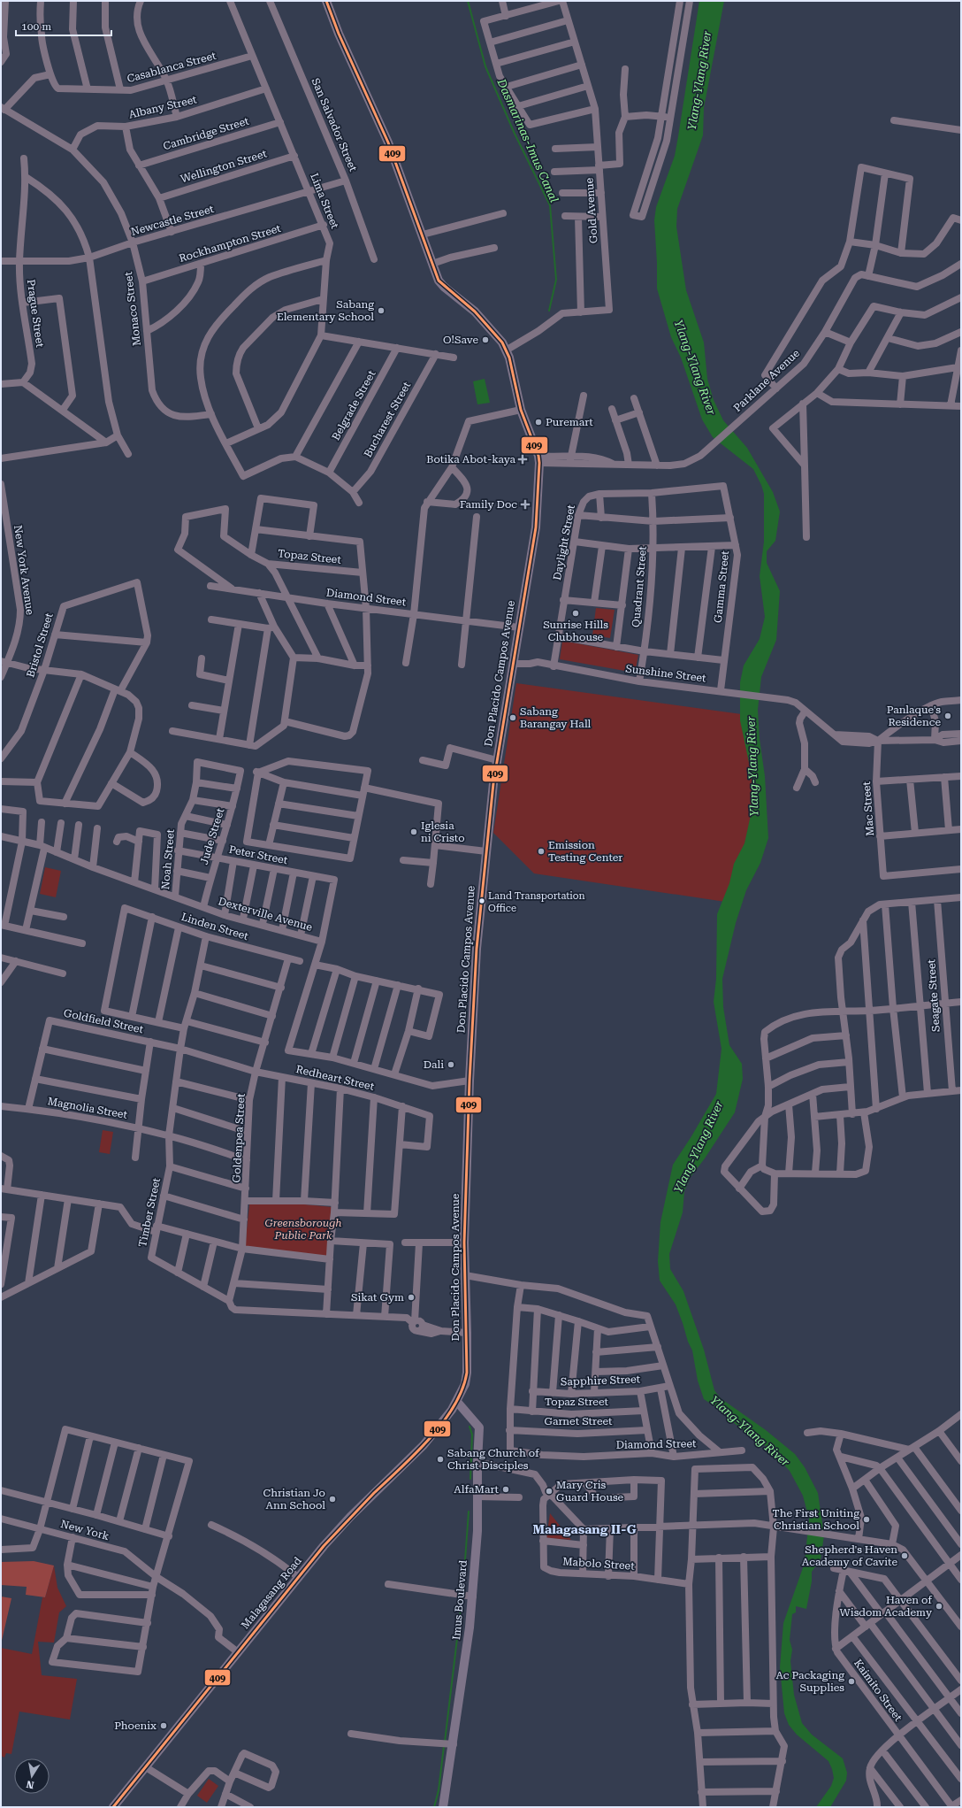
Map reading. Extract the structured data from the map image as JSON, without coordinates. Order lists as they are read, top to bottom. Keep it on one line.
{"streets":{"main road":["Don Placido Campos Avenue","Malagasang Road","Imus Boulevard"],"street":["Casablanca Street","Albany Street","San Salvador Street","Cambridge Street","Wellington Street","Lima Street","Gold Avenue","Newcastle Street","Rockhampton Street","Monaco Street","Prague Street","Parklane Avenue","Belgrade Street","Bucharest Street","Daylight Street","Topaz Street","New York Avenue","Quadrant Street","Gamma Street","Diamond Street","Bristol Street","Sunshine Street","Mac Street","Jude Street","Peter Street","Noah Street","Dexterville Avenue","Linden Street","Seagate Street","Goldfield Street","Redheart Street","Magnolia Street","Goldenpea Street","Timber Street","Sapphire Street","Garnet Street","New York","Mabolo Street","Kaimito Street"]},"crossings":[["Casablanca Street","Lima Street"],["Albany Street","Lima Street"],["Albany Street","Monaco Street"],["San Salvador Street","Newcastle Street"],["Cambridge Street","Lima Street"],["Wellington Street","Lima Street"],["Lima Street","Newcastle Street"],["Lima Street","Rockhampton Street"],["Gold Avenue","Don Placido Campos Avenue"],["Newcastle Street","Monaco Street"],["Newcastle Street","Prague Street"],["Rockhampton Street","Monaco Street"],["Parklane Avenue","Don Placido Campos Avenue"],["Daylight Street","Quadrant Street"],["Daylight Street","Gamma Street"],["Daylight Street","Sunshine Street"],["Topaz Street","Diamond Street"],["Quadrant Street","Sunshine Street"],["Gamma Street","Sunshine Street"],["Diamond Street","Don Placido Campos Avenue"],["Diamond Street","Sapphire Street"],["Diamond Street","Garnet Street"],["Don Placido Campos Avenue","Sunshine Street"],["Don Placido Campos Avenue","Dexterville Avenue"],["Don Placido Campos Avenue","Timber Street"],["Don Placido Campos Avenue","Malagasang Road"],["Don Placido Campos Avenue","Imus Boulevard"],["Sunshine Street","Mac Street"],["Jude Street","Peter Street"],["Jude Street","Noah Street"],["Jude Street","Dexterville Avenue"],["Peter Street","Noah Street"],["Peter Street","Dexterville Avenue"],["Noah Street","Dexterville Avenue"],["Linden Street","Goldenpea Street"],["Linden Street","Timber Street"],["Goldfield Street","Redheart Street"],["Goldfield Street","Magnolia Street"],["Goldfield Street","Timber Street"],["Redheart Street","Goldenpea Street"],["Redheart Street","Timber Street"],["Magnolia Street","Goldenpea Street"],["Magnolia Street","Timber Street"],["Goldenpea Street","Timber Street"],["New York","Malagasang Road"],["Malagasang Road","Imus Boulevard"]],"districts":["Malagasang II-G"],"water":["Ylang-Ylang River","Dasmarinas-Imus Canal"],"parks":["Greensborough Public Park"],"places":{"other":["Sabang Elementary School","O!Save","Puremart","Sunrise Hills Clubhouse","Panlaque's Residence","Sabang Barangay Hall","Iglesia ni Cristo","Emission Testing Center","Land Transportation Office","Dali","Sikat Gym","Sabang Church of Christ Disciples","AlfaMart","Mary Cris Guard House","Christian Jo Ann School","The First Uniting Christian School","Shepherd's Haven Academy of Cavite","Haven of Wisdom Academy","Ac Packaging Supplies","Phoenix"],"health":["Botika Abot-kaya","Family Doc"]},"lines":["transit line 409"],"scale_bar":"100 m","north":"bottom"}
